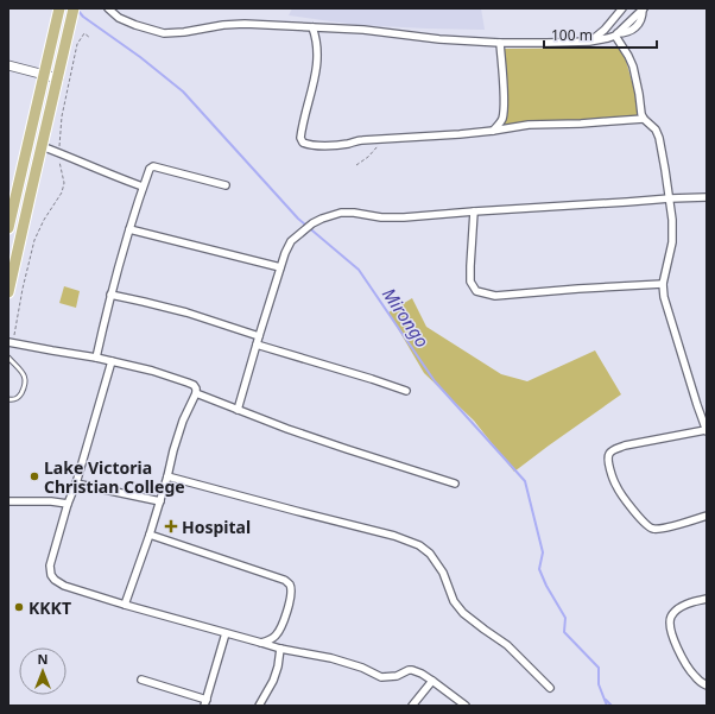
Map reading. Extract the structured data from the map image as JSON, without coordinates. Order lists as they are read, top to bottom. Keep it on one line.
{"water":["Mirongo"],"places":{"other":["Lake Victoria Christian College","KKKT"],"health":["Hospital"]},"scale_bar":"100 m","north":"top"}
